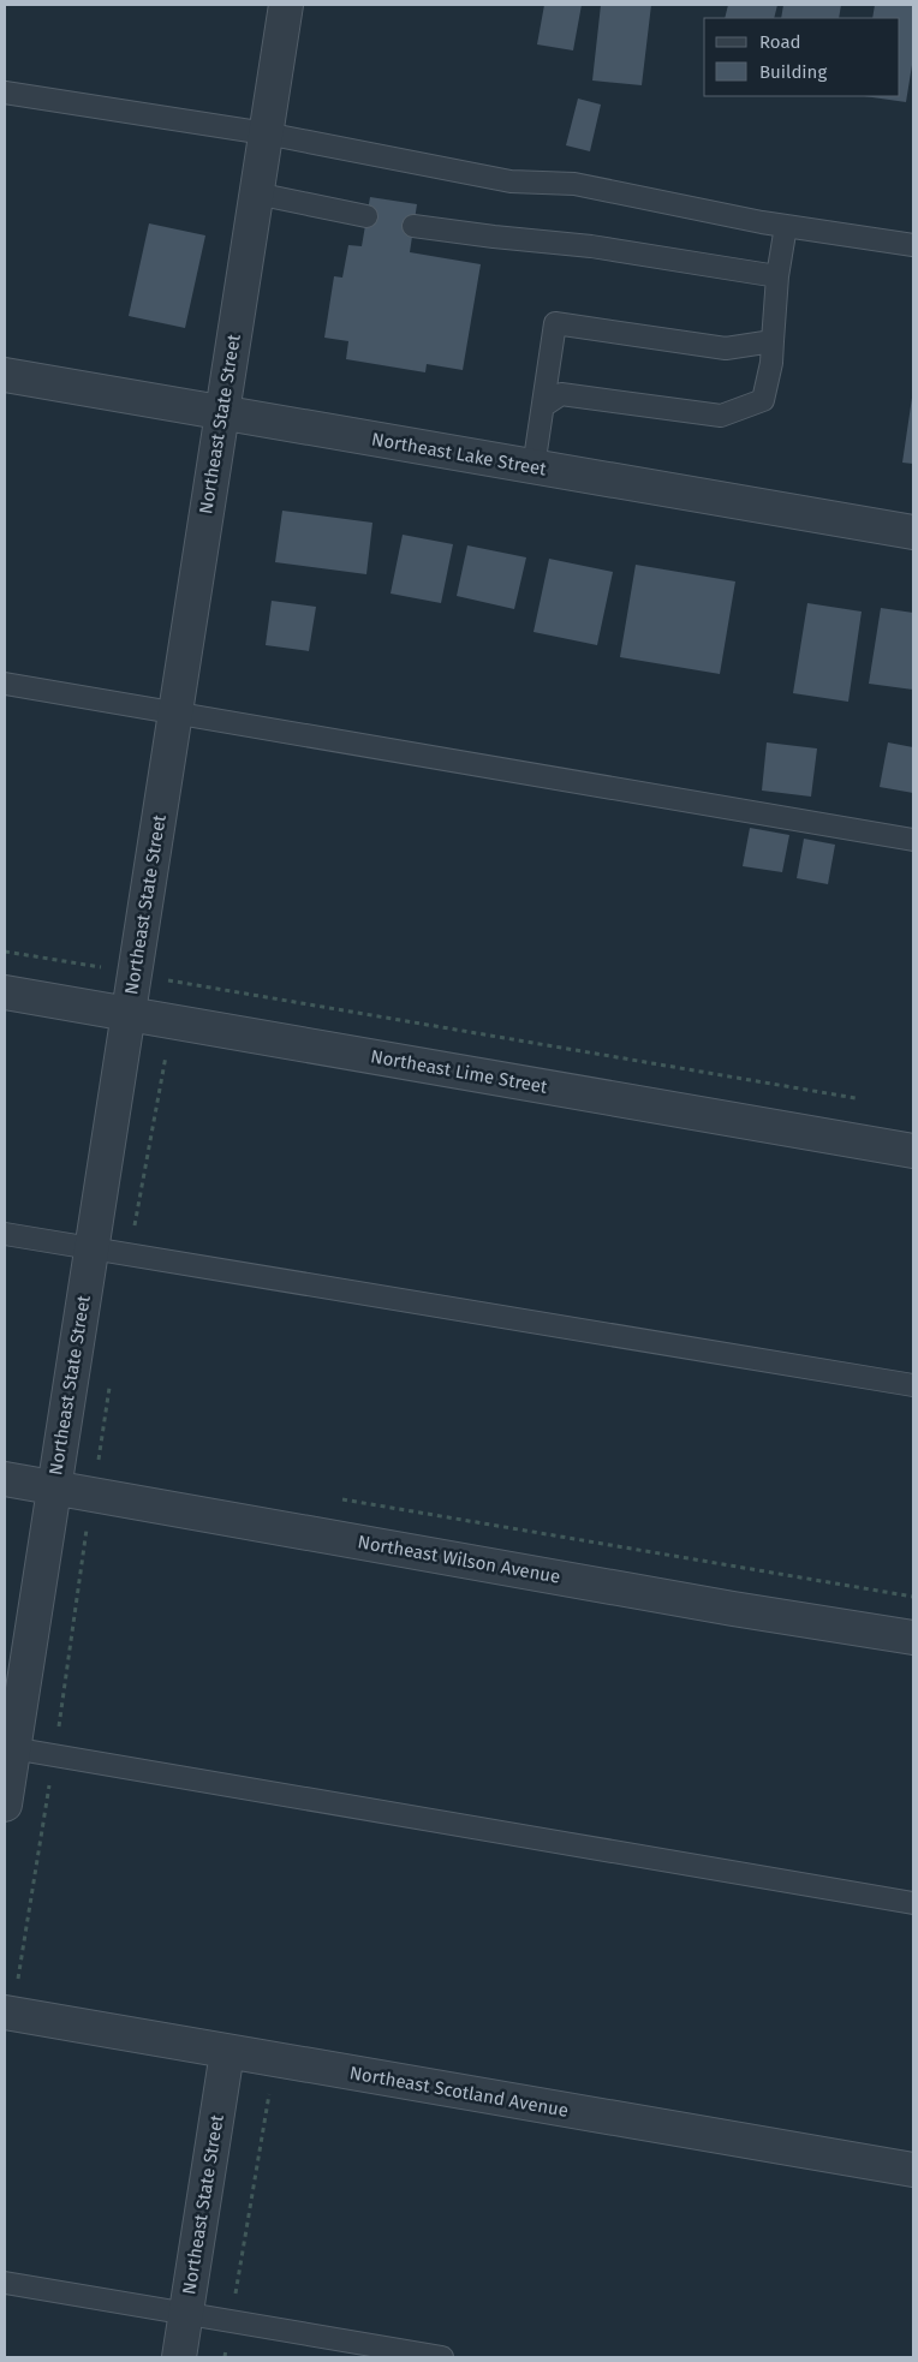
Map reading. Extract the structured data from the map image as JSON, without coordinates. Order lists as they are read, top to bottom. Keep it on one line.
{"streets":{"street":["Northeast State Street","Northeast Lake Street","Northeast Lime Street","Northeast Wilson Avenue","Northeast Scotland Avenue"]},"crossings":[["Northeast State Street","Northeast Lake Street"],["Northeast State Street","Northeast Lime Street"],["Northeast State Street","Northeast Wilson Avenue"],["Northeast State Street","Northeast Scotland Avenue"]],"legend":["Road","Building"]}
